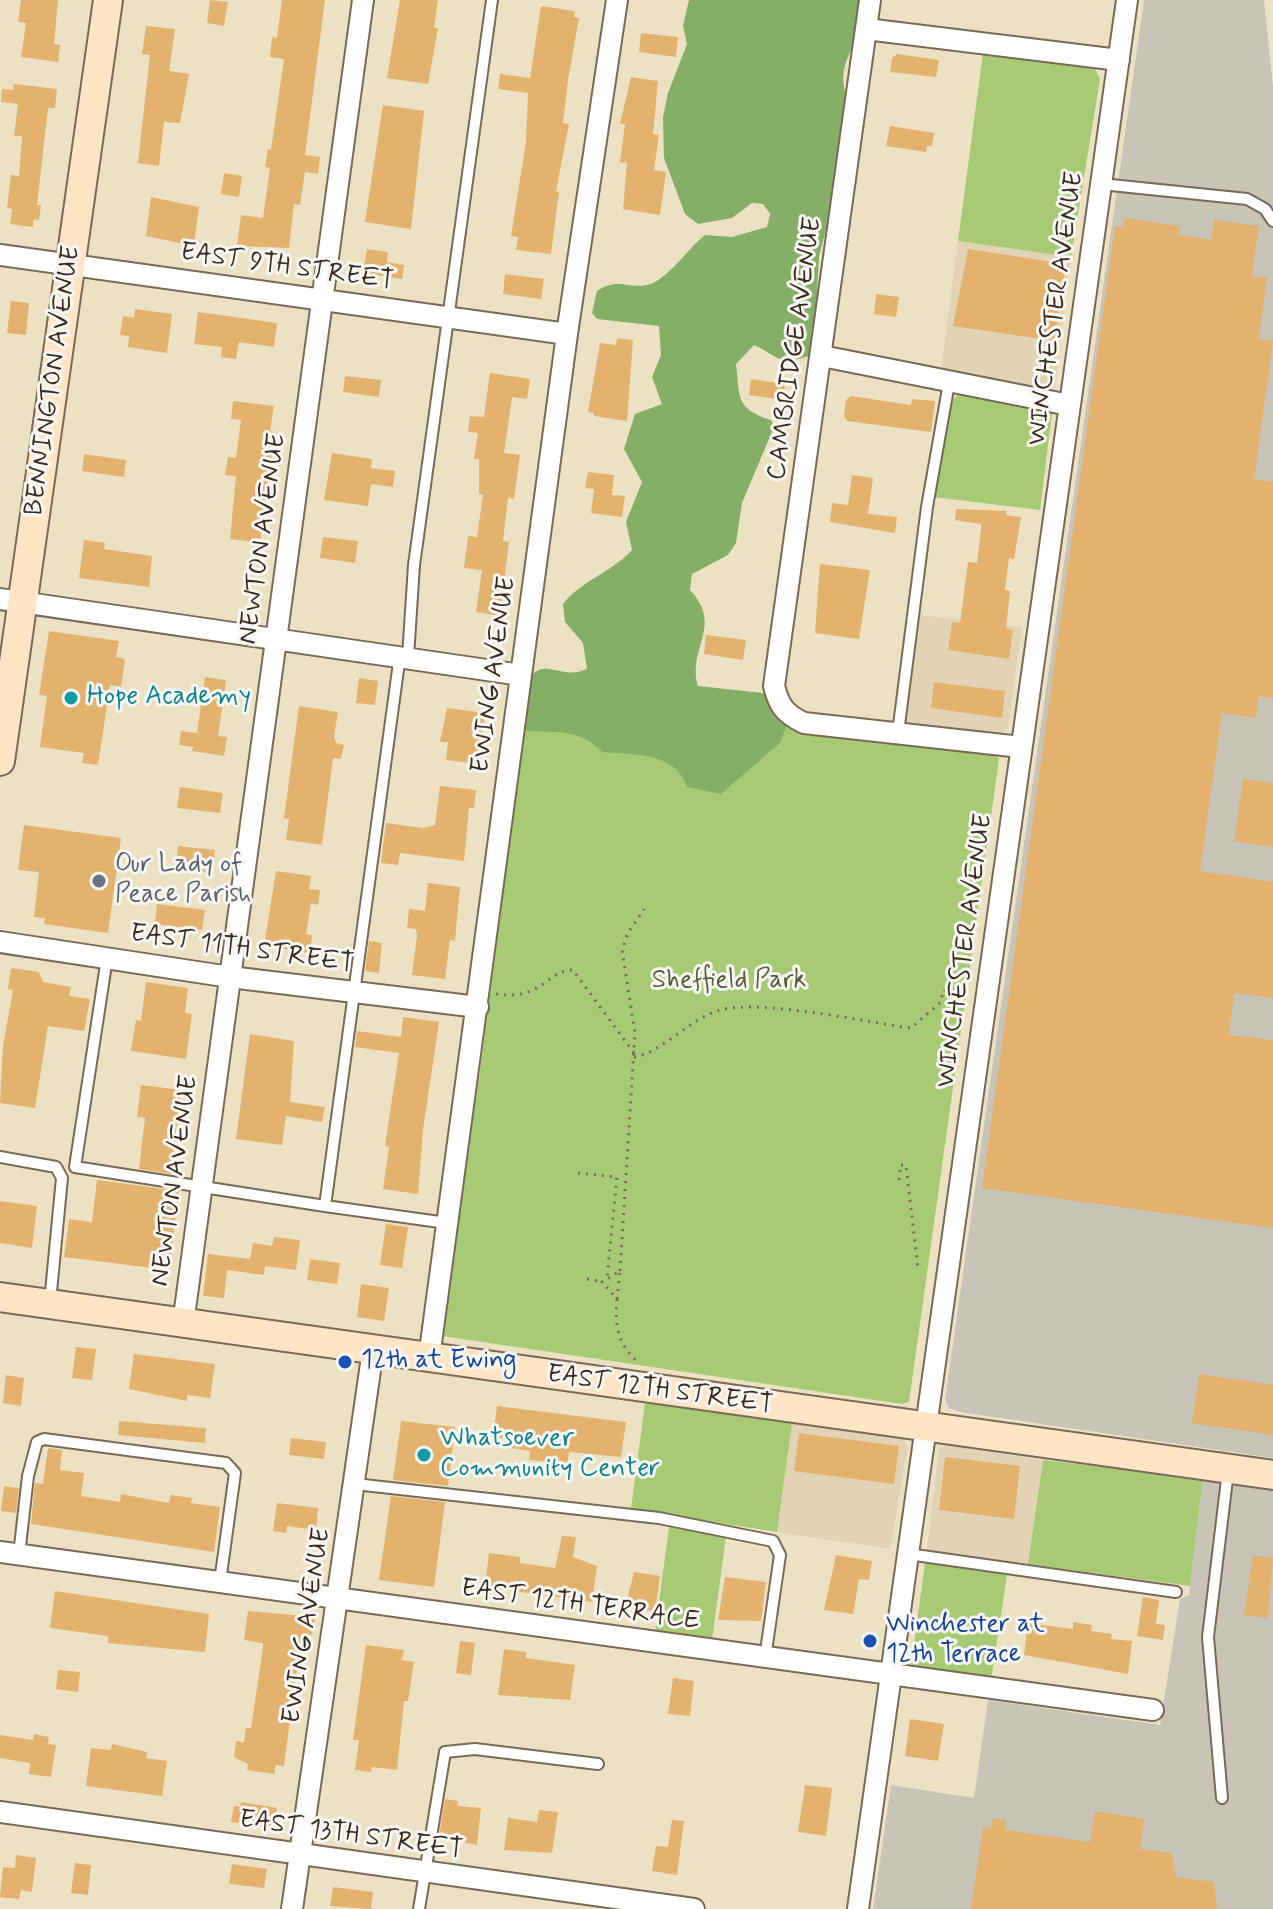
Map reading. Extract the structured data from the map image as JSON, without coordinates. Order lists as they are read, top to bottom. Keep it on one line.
{"streets":{"street":["EAST 9TH STREET","WINCHESTER AVENUE","CAMBRIDGE AVENUE","BENNINGTON AVENUE","NEWTON AVENUE","EWING AVENUE","EAST 11TH STREET","EAST 12TH STREET","EAST 12TH TERRACE","EAST 13TH STREET"]},"crossings":[["EAST 9TH STREET","BENNINGTON AVENUE"],["EAST 9TH STREET","NEWTON AVENUE"],["EAST 9TH STREET","EWING AVENUE"],["WINCHESTER AVENUE","EAST 12TH STREET"],["WINCHESTER AVENUE","EAST 12TH TERRACE"],["NEWTON AVENUE","EAST 11TH STREET"],["NEWTON AVENUE","EAST 12TH STREET"],["EWING AVENUE","EAST 11TH STREET"],["EWING AVENUE","EAST 12TH STREET"],["EWING AVENUE","EAST 12TH TERRACE"],["EWING AVENUE","EAST 13TH STREET"]],"parks":["Sheffield Park"],"places":["Hope Academy","Our Lady of Peace Parish","12th at Ewing","Whatsoever Community Center","Winchester at 12th Terrace"]}
